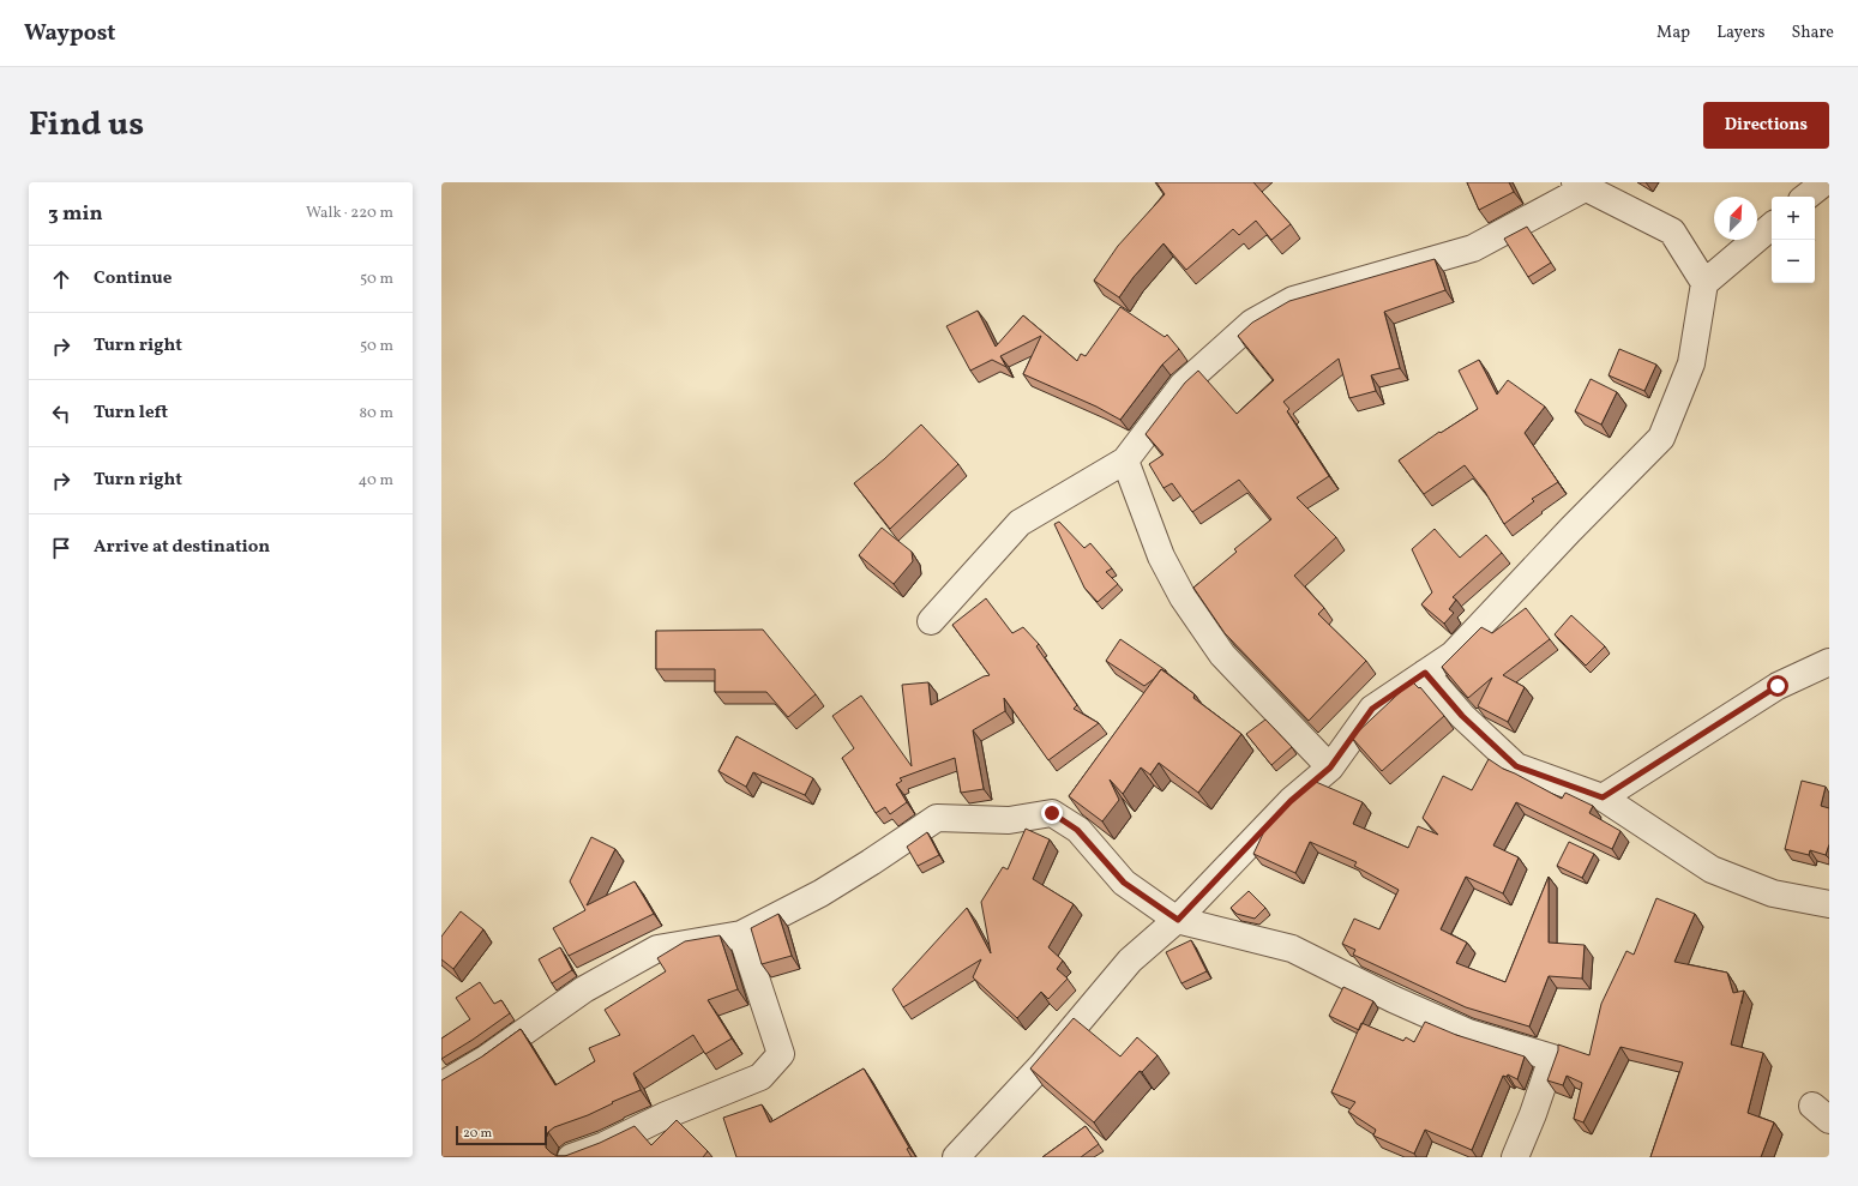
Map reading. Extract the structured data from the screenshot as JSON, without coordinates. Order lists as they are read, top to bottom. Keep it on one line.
{"scale_bar":"20 m","north":"top right","page":{"header":"Waypost","nav":["Map","Layers","Share"],"title":"Find us","buttons":"Directions","heading":["3 min","Walk · 220 m"],"map_buttons":["+","−"],"list":[["Continue","50 m"],["Turn right","50 m"],["Turn left","80 m"],["Turn right","40 m"],"Arrive at destination"],"scale":"20 m"}}
